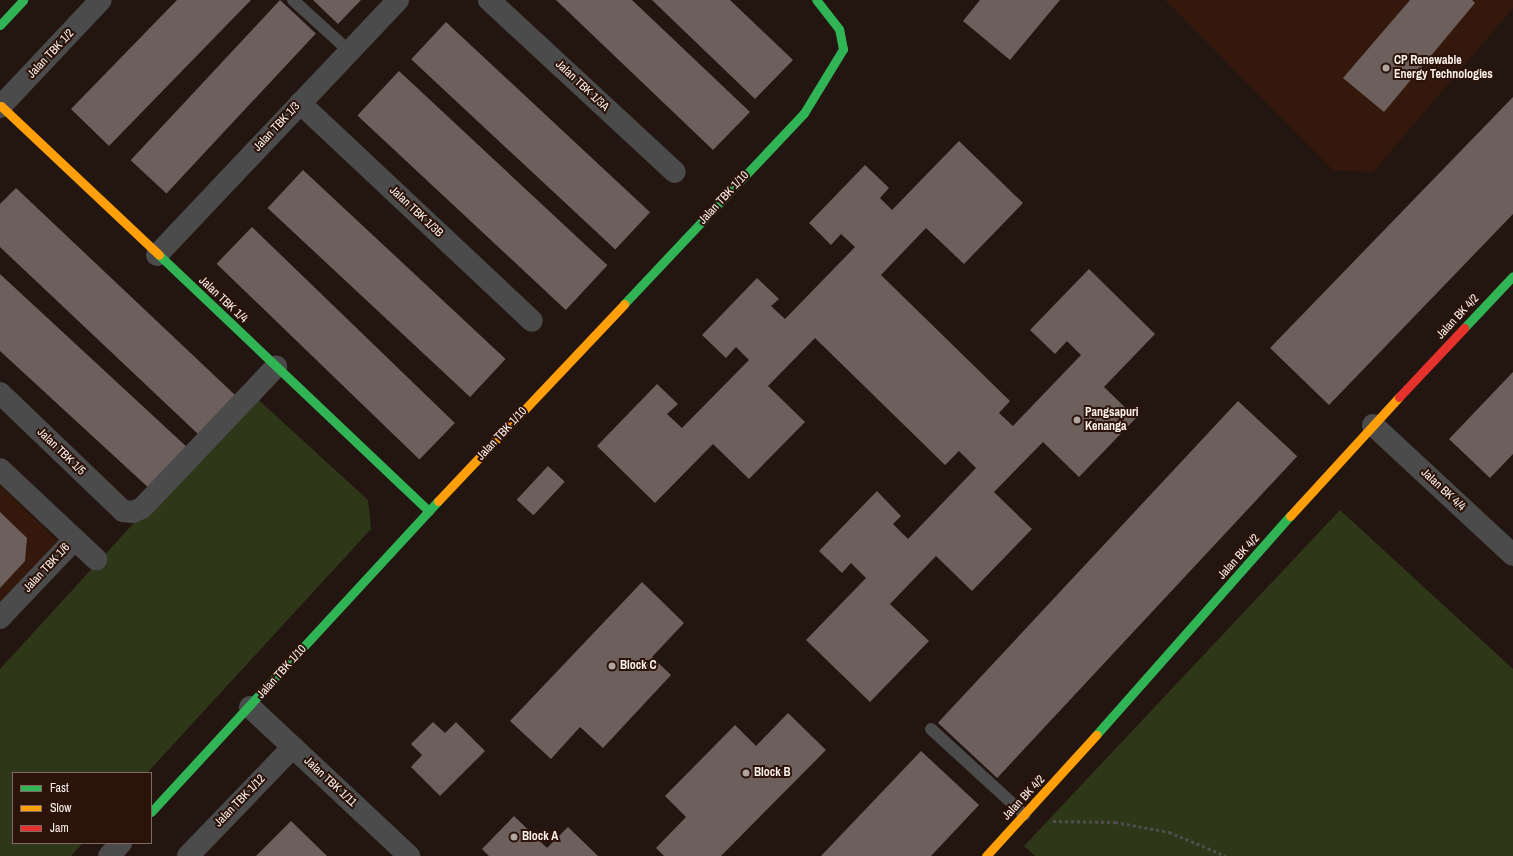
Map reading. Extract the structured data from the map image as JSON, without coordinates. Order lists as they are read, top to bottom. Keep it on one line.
{"streets":{"street":["Jalan TBK 1/2","Jalan TBK 1/3A","Jalan TBK 1/3","Jalan TBK 1/10","Jalan TBK 1/3B","Jalan TBK 1/4","Jalan BK 4/2","Jalan TBK 1/5","Jalan BK 4/4","Jalan TBK 1/6","Jalan TBK 1/11","Jalan TBK 1/12"]},"crossings":[["Jalan TBK 1/2","Jalan TBK 1/4"],["Jalan TBK 1/3","Jalan TBK 1/3B"],["Jalan TBK 1/3","Jalan TBK 1/4"],["Jalan TBK 1/10","Jalan TBK 1/4"],["Jalan TBK 1/10","Jalan TBK 1/11"],["Jalan TBK 1/4","Jalan TBK 1/5"],["Jalan BK 4/2","Jalan BK 4/4"],["Jalan TBK 1/11","Jalan TBK 1/12"]],"places":["CP Renewable Energy Technologies","Pangsapuri Kenanga","Block C","Block B","Block A"],"legend":["Fast","Slow","Jam"]}
